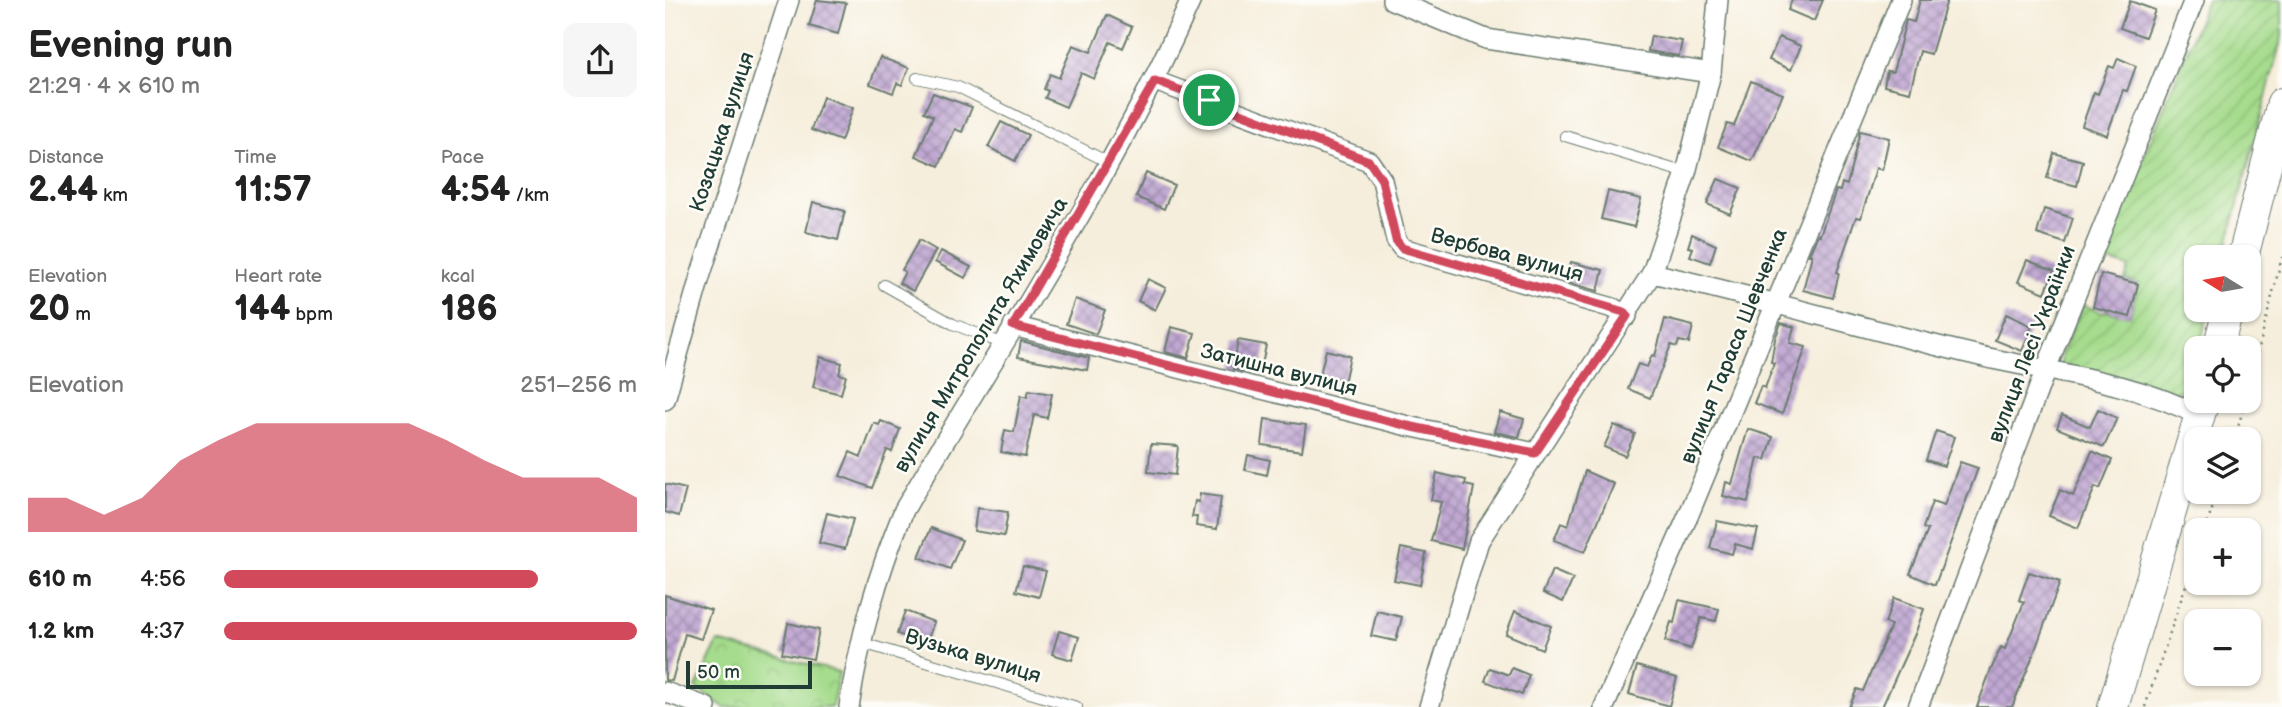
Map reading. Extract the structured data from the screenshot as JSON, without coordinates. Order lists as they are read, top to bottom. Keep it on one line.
{"streets":{"street":["Козацька вулиця","Вербова вулиця","вулиця Митрополита Яхимовича","вулиця Лесі Українки","вулиця Тараса Шевченка","Затишна вулиця"],"lane":["Вузька вулиця"]},"crossings":[["Вербова вулиця","вулиця Митрополита Яхимовича"],["вулиця Митрополита Яхимовича","Затишна вулиця"],["вулиця Митрополита Яхимовича","Вузька вулиця"]],"scale_bar":"50 m","north":"left","page":{"heading":["Evening run","21:29 · 4 × 610 m"],"stats":[["Distance","2.44 km"],["Time","11:57"],["Pace","4:54 /km"],["Elevation","20 m"],["Heart rate","144 bpm"],["kcal","186"]],"map_buttons":["+","−"],"chart":["Elevation","251–256 m"],"list":[{"name":"610 m","note":"4:56"},{"name":"1.2 km","note":"4:37"}],"scale":"50 m"}}
